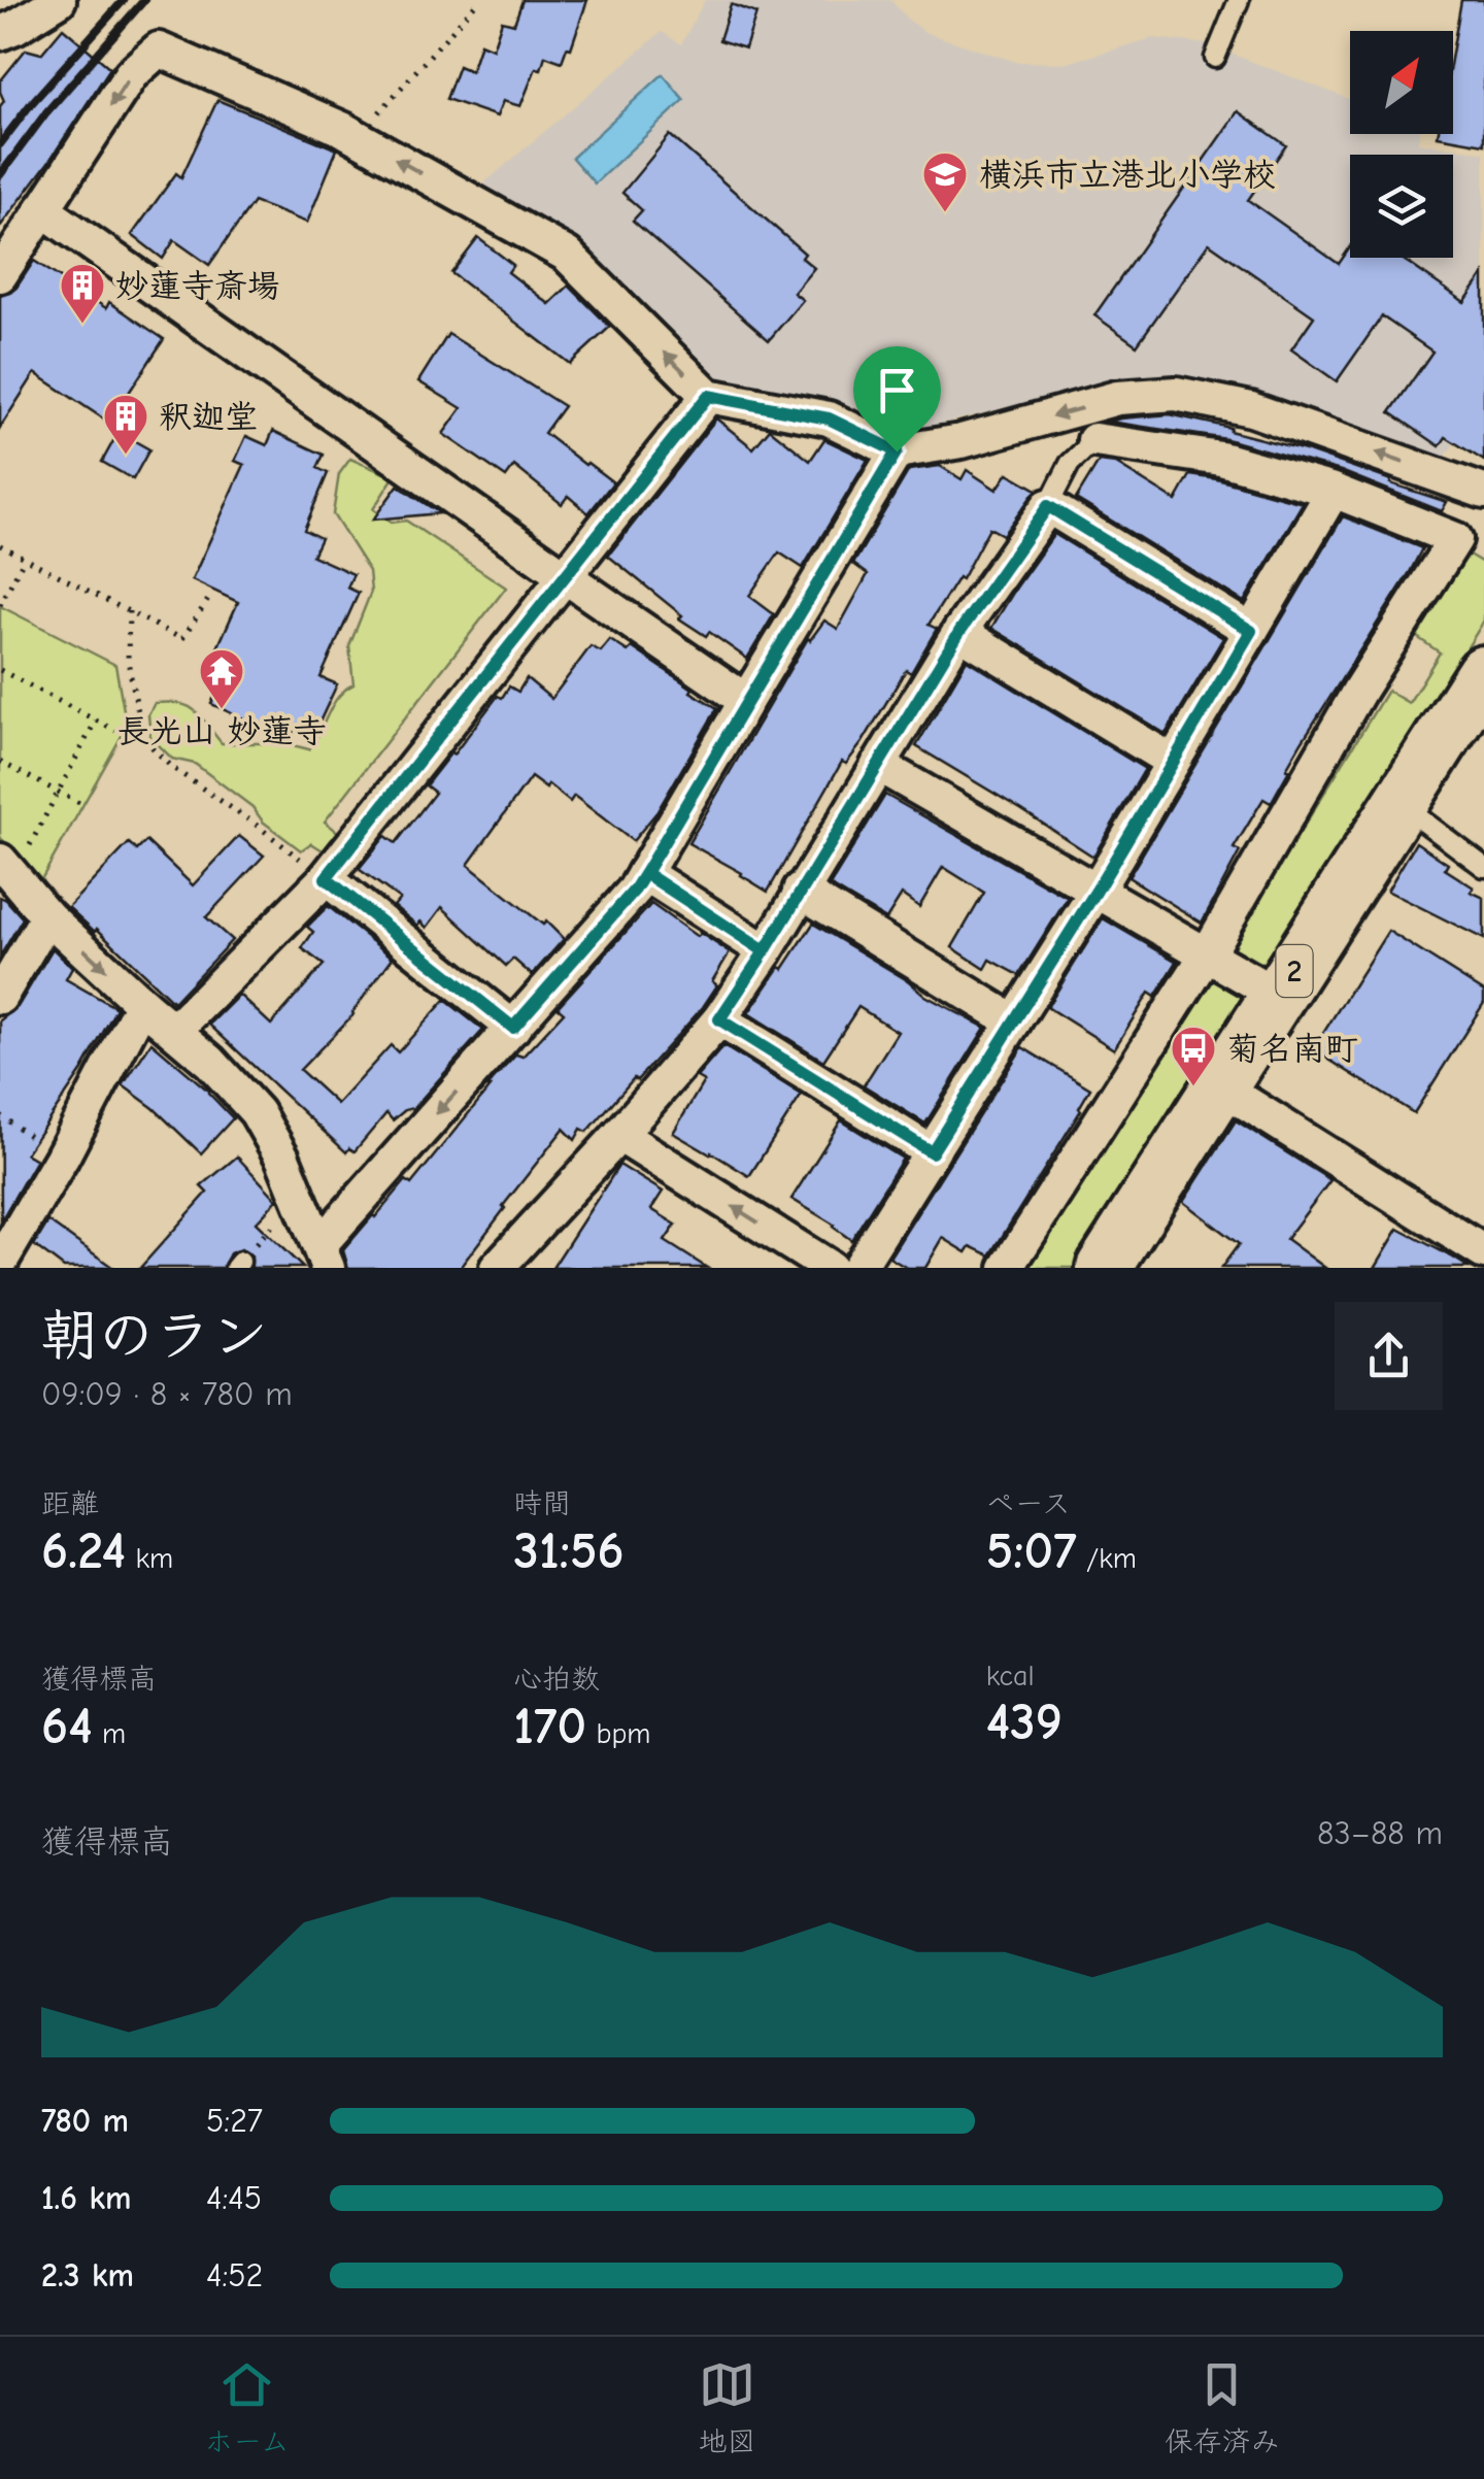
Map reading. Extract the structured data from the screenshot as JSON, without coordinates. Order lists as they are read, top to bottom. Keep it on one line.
{"streets":{"main road":["2"]},"places":{"school or university":["横浜市立港北小学校"],"building":["妙蓮寺斎場","釈迦堂"],"temple":["長光山 妙蓮寺"],"bus stop":["菊名南町"]},"north":"top right","page":{"heading":["朝のラン","09:09 · 8 × 780 m"],"stats":[["距離","6.24 km"],["時間","31:56"],["ペース","5:07 /km"],["獲得標高","64 m"],["心拍数","170 bpm"],["kcal","439"]],"chart":["獲得標高","83–88 m"],"list":[{"name":"780 m","note":"5:27"},{"name":"1.6 km","note":"4:45"},{"name":"2.3 km","note":"4:52"}],"tabs":["ホーム","地図","保存済み"]}}
